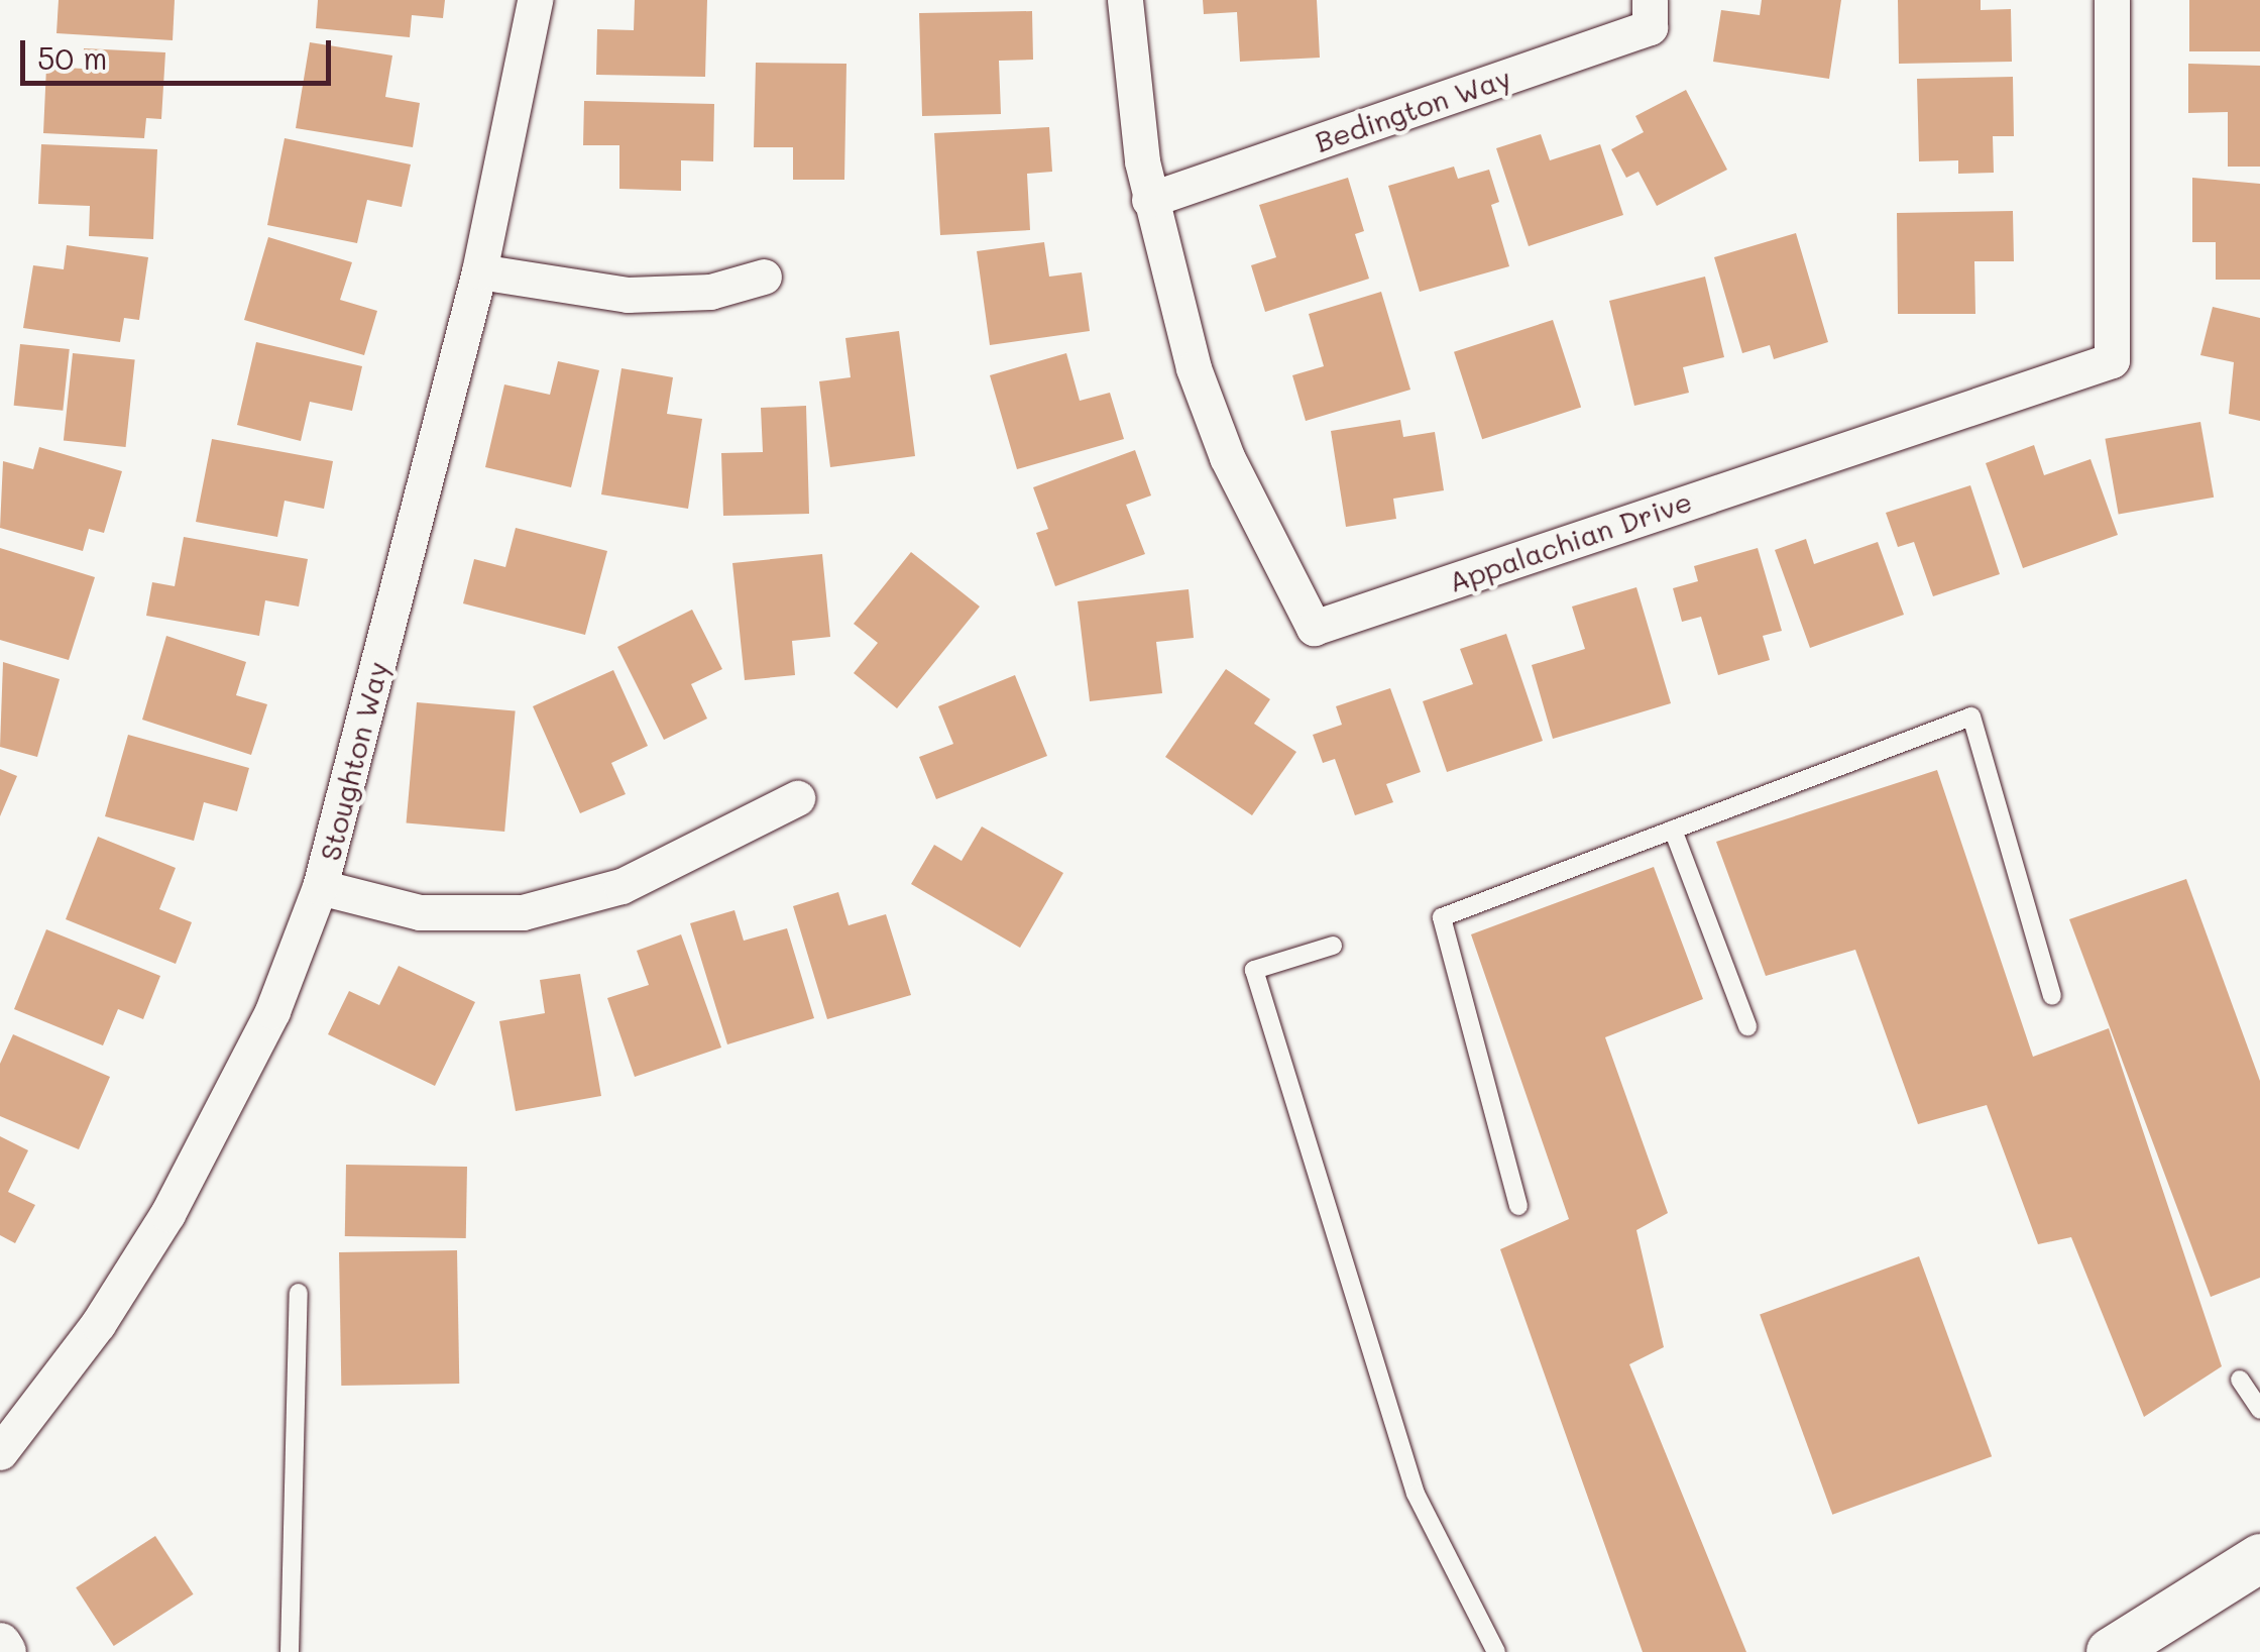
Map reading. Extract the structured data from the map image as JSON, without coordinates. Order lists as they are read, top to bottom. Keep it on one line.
{"streets":{"street":["Bedington Way","Appalachian Drive","Stoughton Way"]},"crossings":[["Bedington Way","Appalachian Drive"]],"scale_bar":"50 m"}
